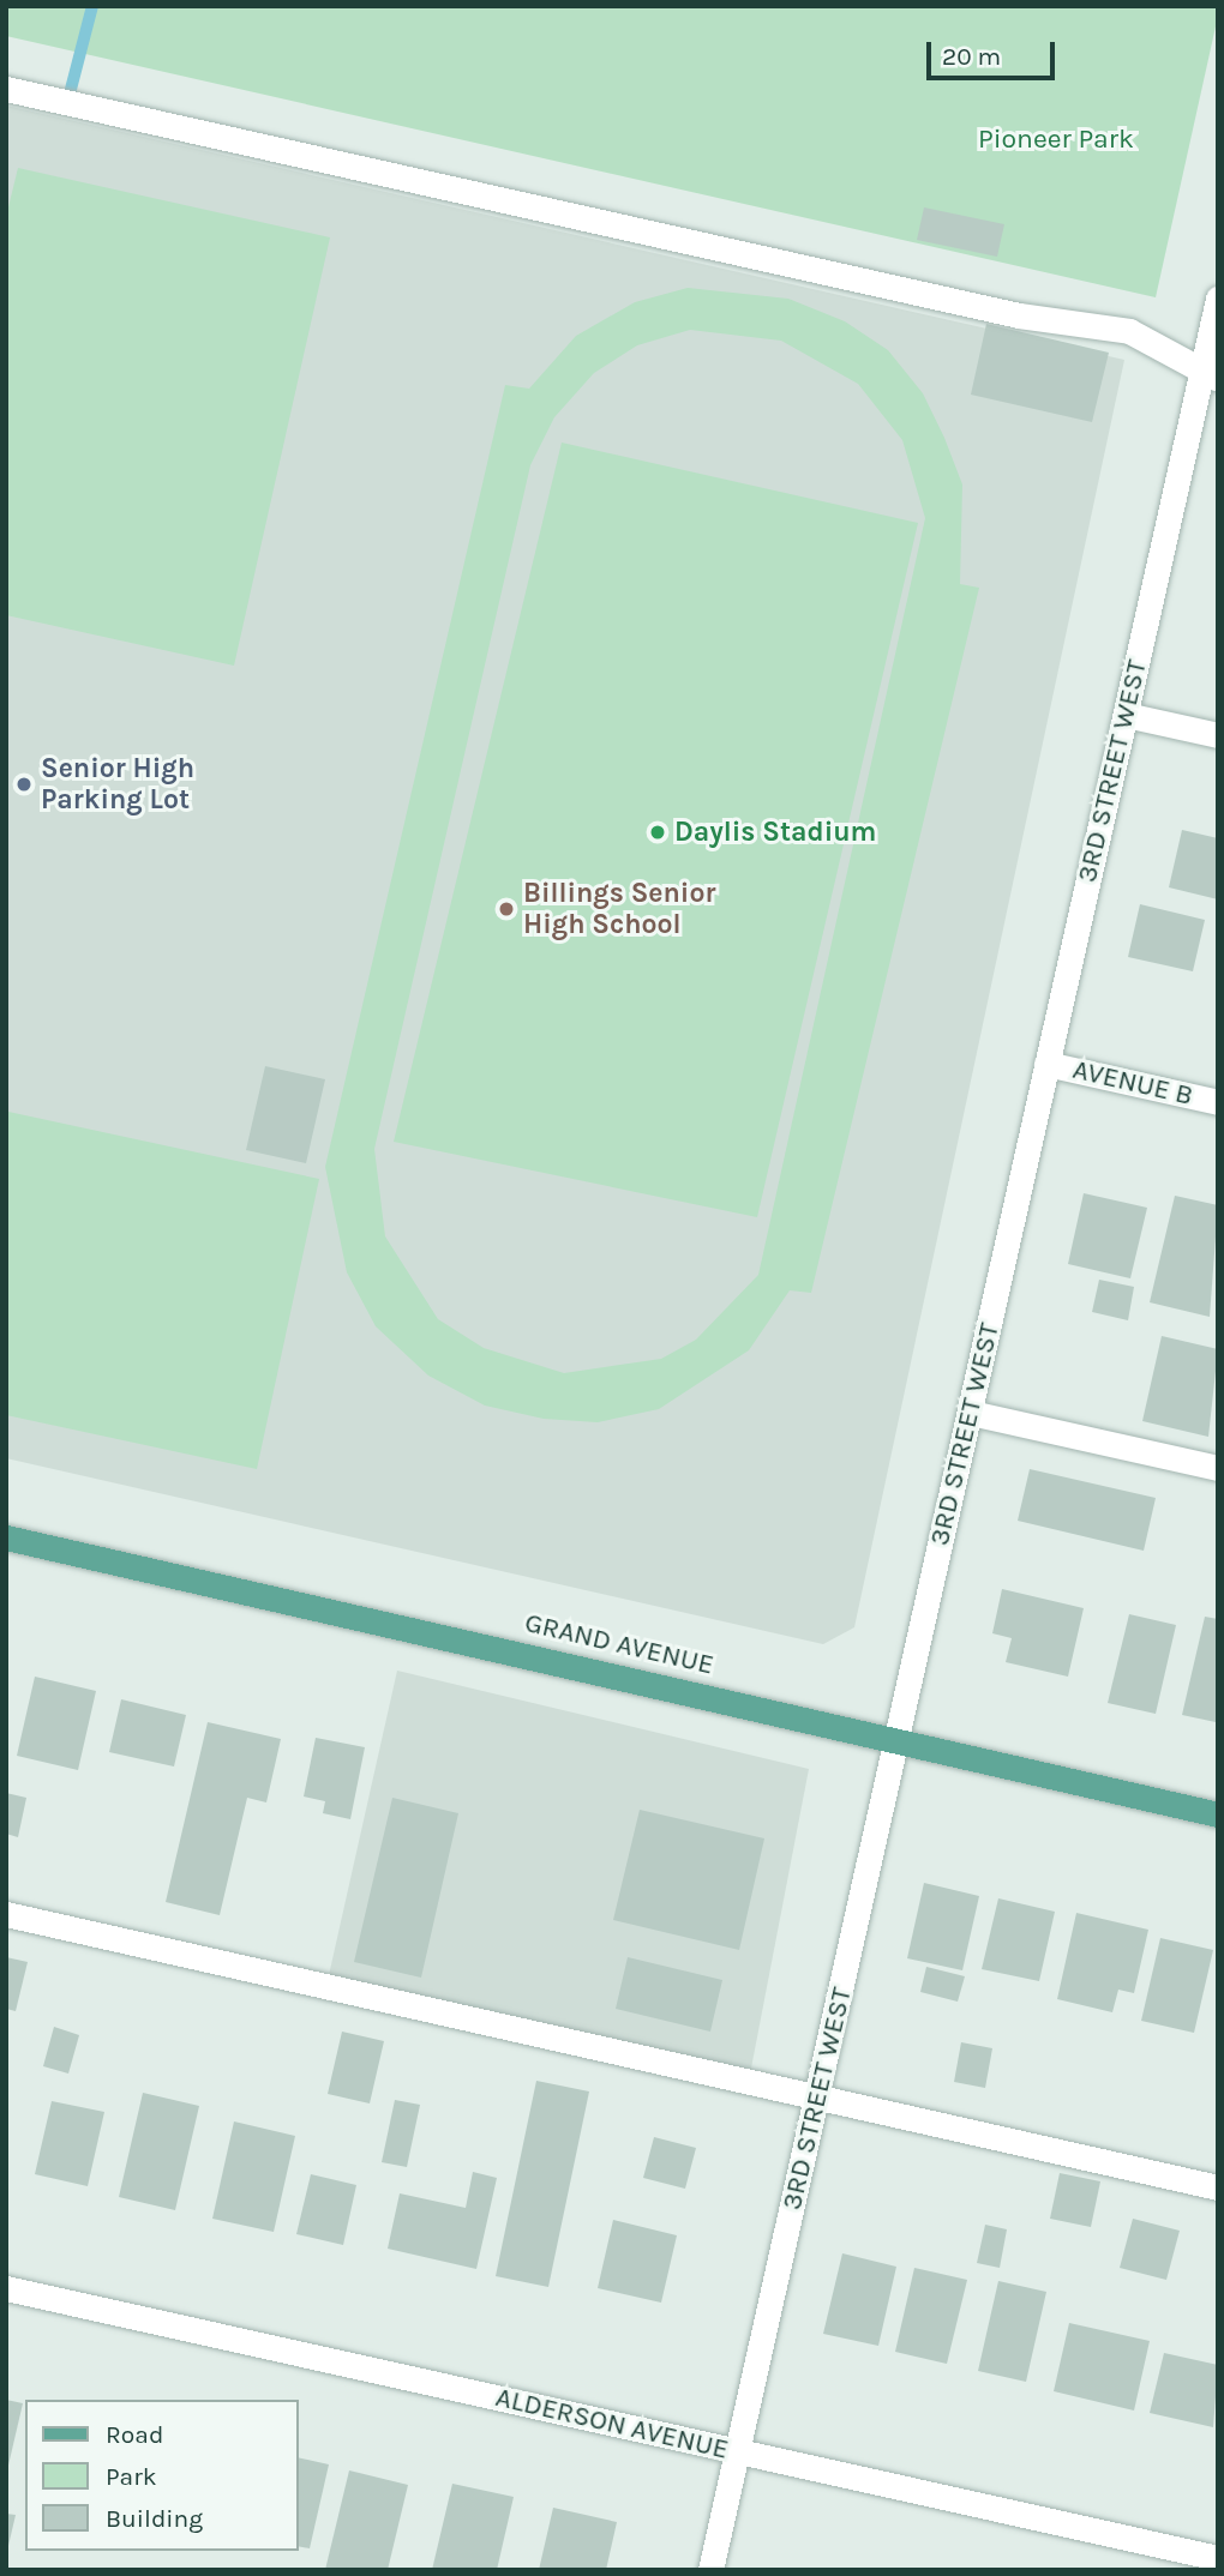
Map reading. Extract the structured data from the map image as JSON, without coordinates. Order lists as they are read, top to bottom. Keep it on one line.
{"streets":{"main road":["GRAND AVENUE"],"street":["3RD STREET WEST","AVENUE B","ALDERSON AVENUE"]},"crossings":[["3RD STREET WEST","AVENUE B"],["3RD STREET WEST","GRAND AVENUE"],["3RD STREET WEST","ALDERSON AVENUE"]],"parks":["Pioneer Park"],"places":["Senior High Parking Lot","Daylis Stadium","Billings Senior High School"],"legend":["Road","Park","Building"],"scale_bar":"20 m"}
